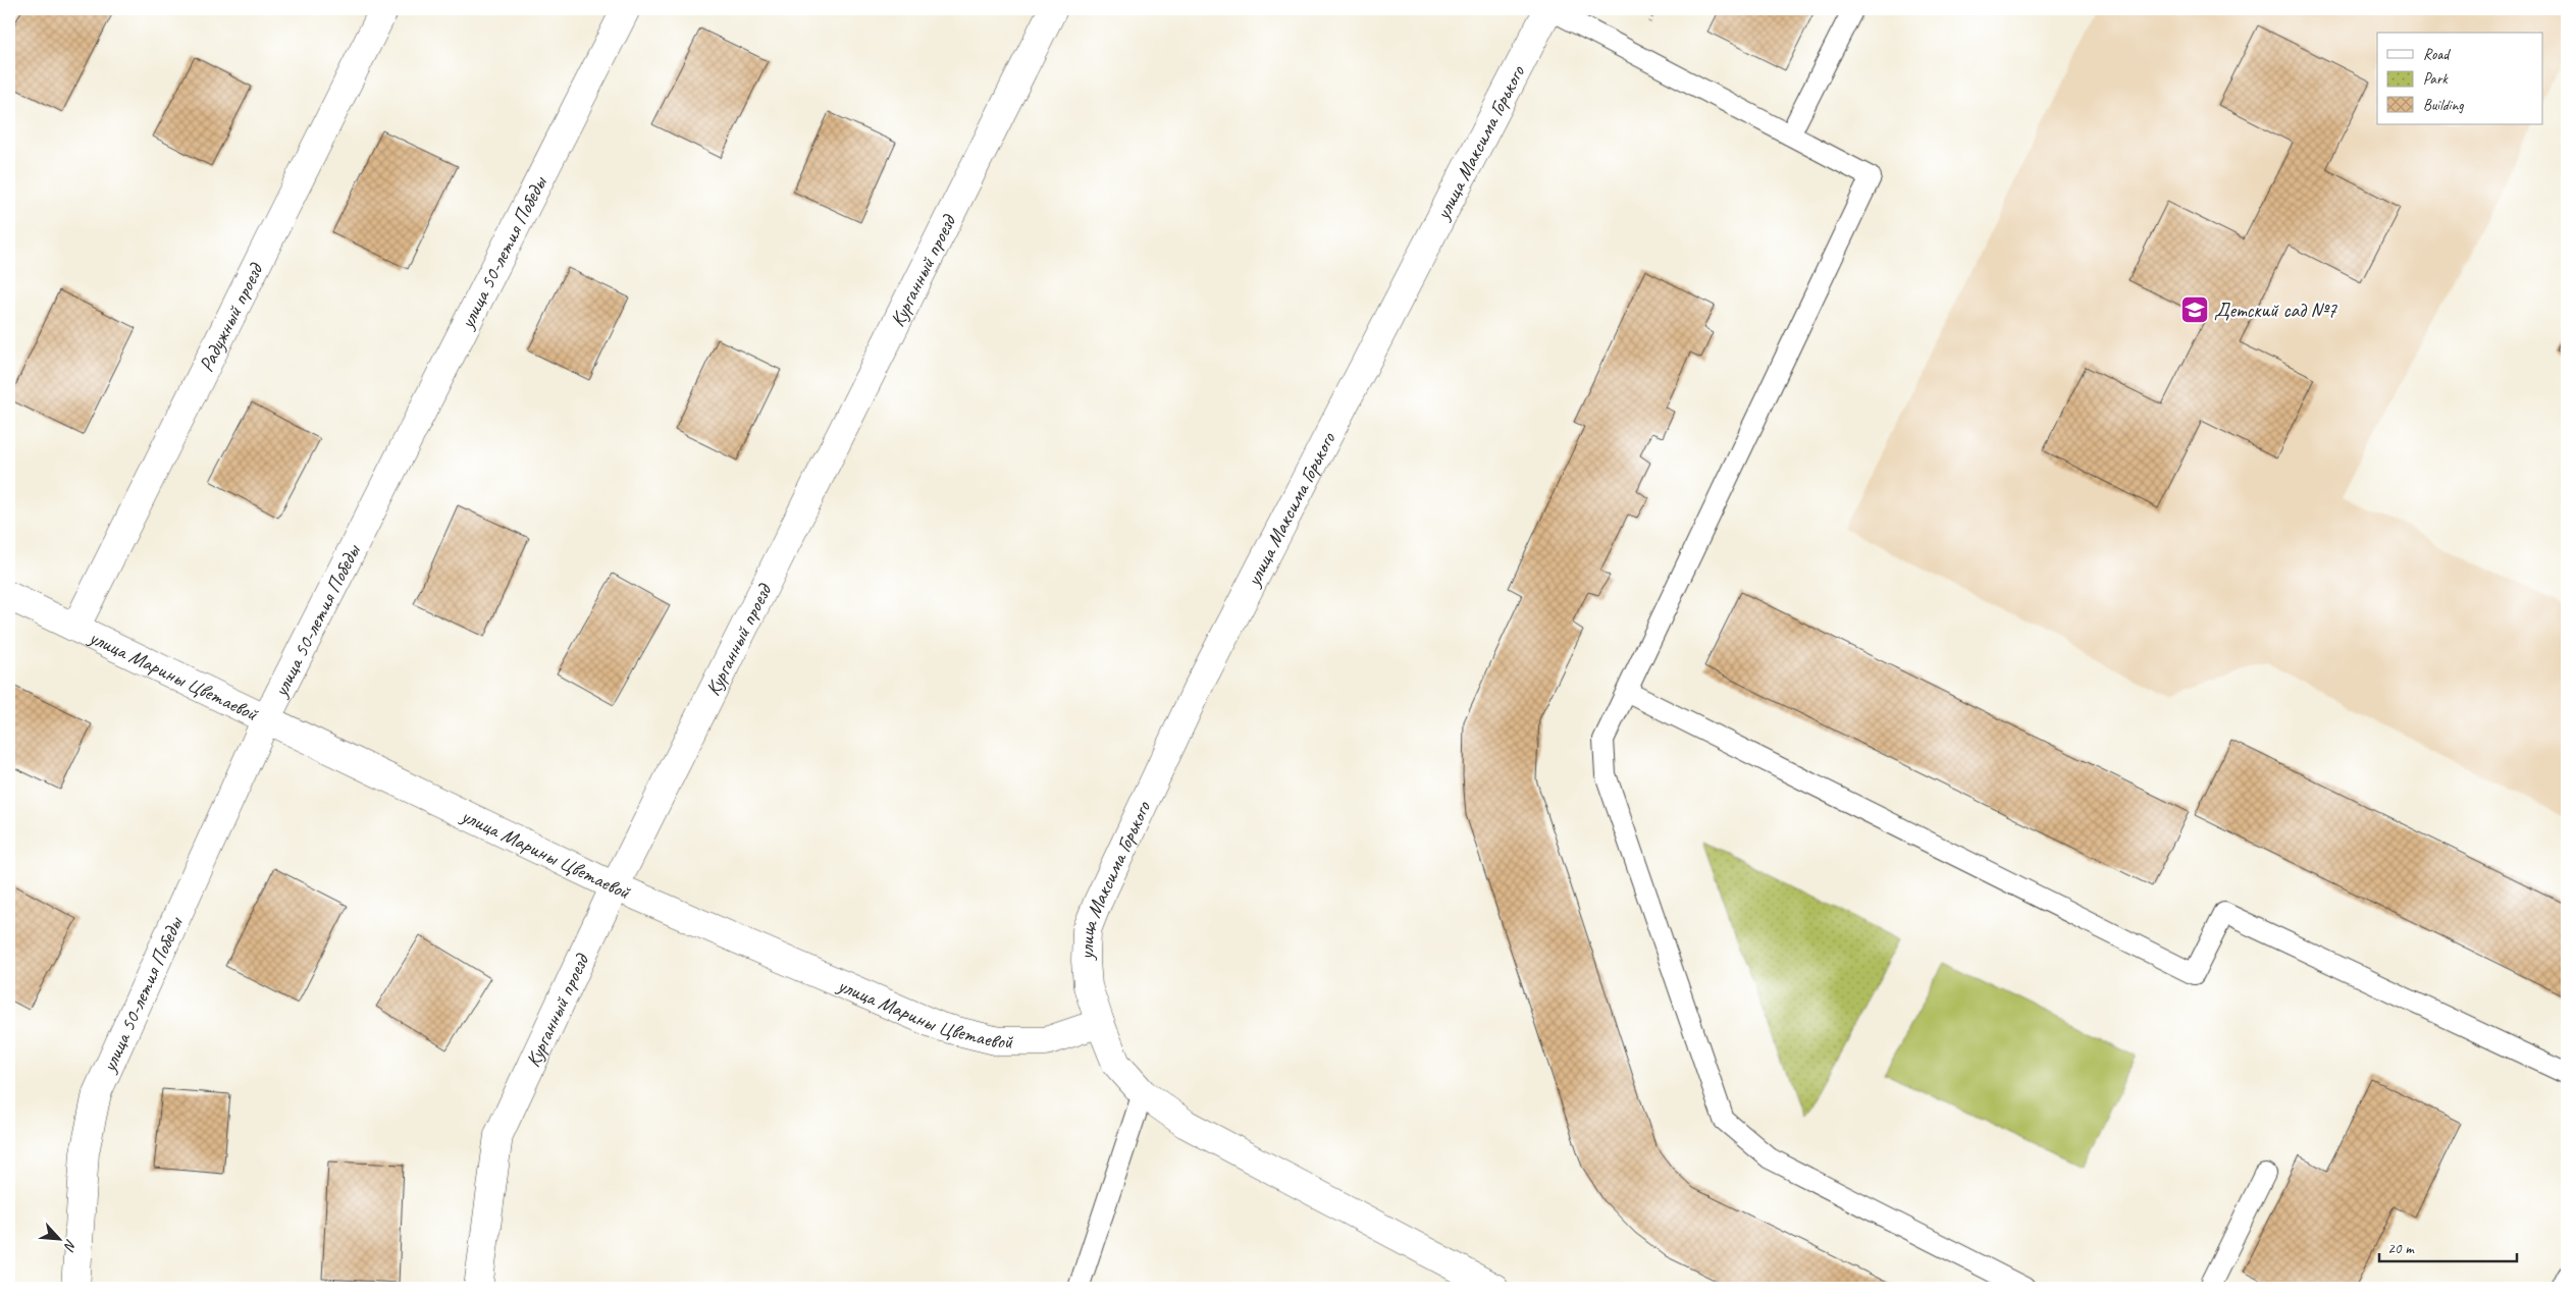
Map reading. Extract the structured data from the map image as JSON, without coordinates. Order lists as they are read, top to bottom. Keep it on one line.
{"streets":{"street":["улица Максима Горького","улица 50-летия Победы","Курганный проезд","Радужный проезд","улица Марины Цветаевой"]},"crossings":[["улица Максима Горького","улица Марины Цветаевой"],["улица 50-летия Победы","улица Марины Цветаевой"],["Курганный проезд","улица Марины Цветаевой"],["Радужный проезд","улица Марины Цветаевой"]],"places":{"school or university":["Детский сад №7"]},"legend":["Road","Park","Building"],"scale_bar":"20 m","north":"bottom right"}
